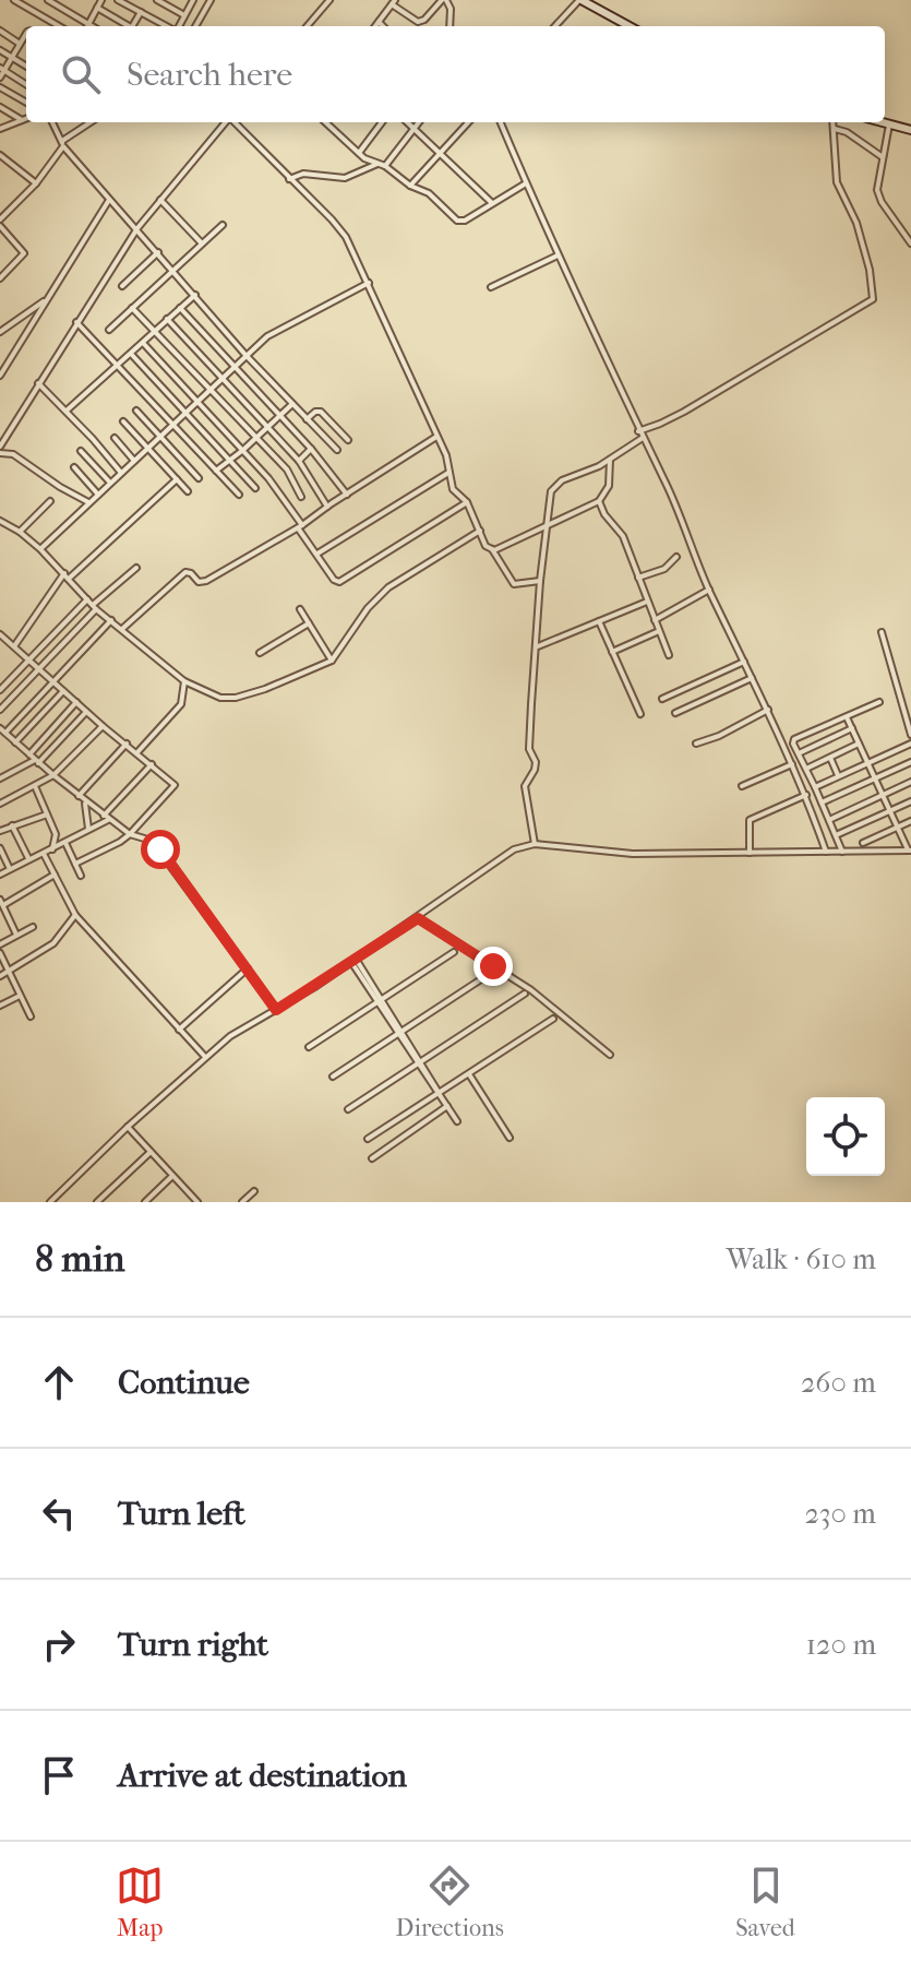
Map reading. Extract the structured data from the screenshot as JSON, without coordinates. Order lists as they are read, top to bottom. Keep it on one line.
{"page":{"search":"Search here","heading":["8 min","Walk · 610 m"],"list":[["Continue","260 m"],["Turn left","230 m"],["Turn right","120 m"],"Arrive at destination"],"nav":["Map","Directions","Saved"]}}
